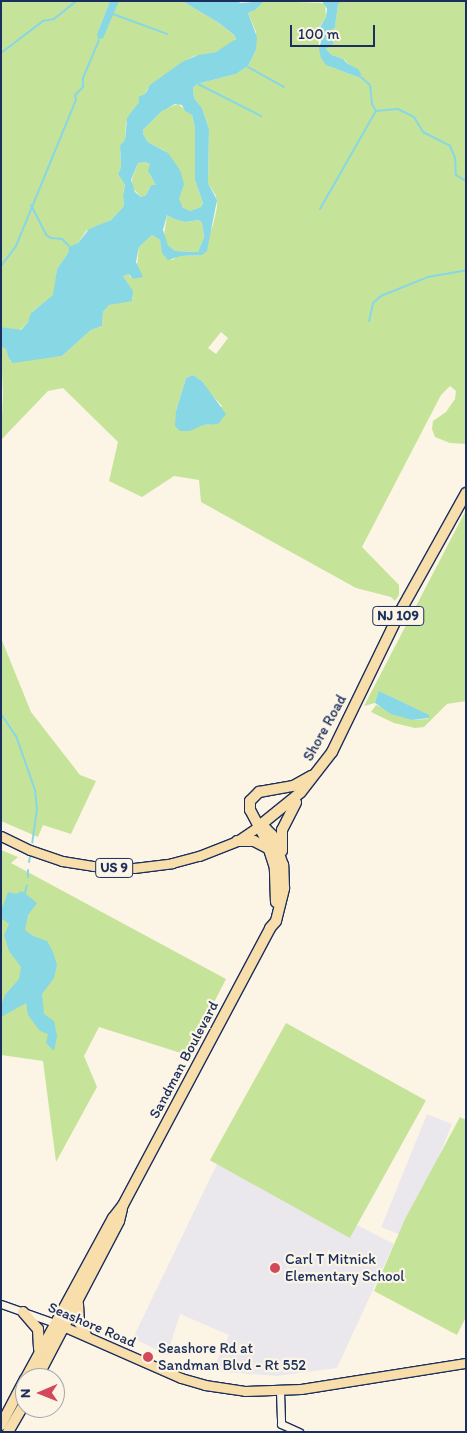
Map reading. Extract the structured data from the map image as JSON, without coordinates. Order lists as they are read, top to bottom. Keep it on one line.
{"streets":{"highway":["NJ 109","Shore Road","Sandman Boulevard"],"main road":["US 9","Seashore Road"]},"crossings":[["Shore Road","Sandman Boulevard"],["Sandman Boulevard","Seashore Road"]],"places":["Carl T Mitnick Elementary School","Seashore Rd at Sandman Blvd - Rt 552"],"scale_bar":"100 m","north":"left"}
